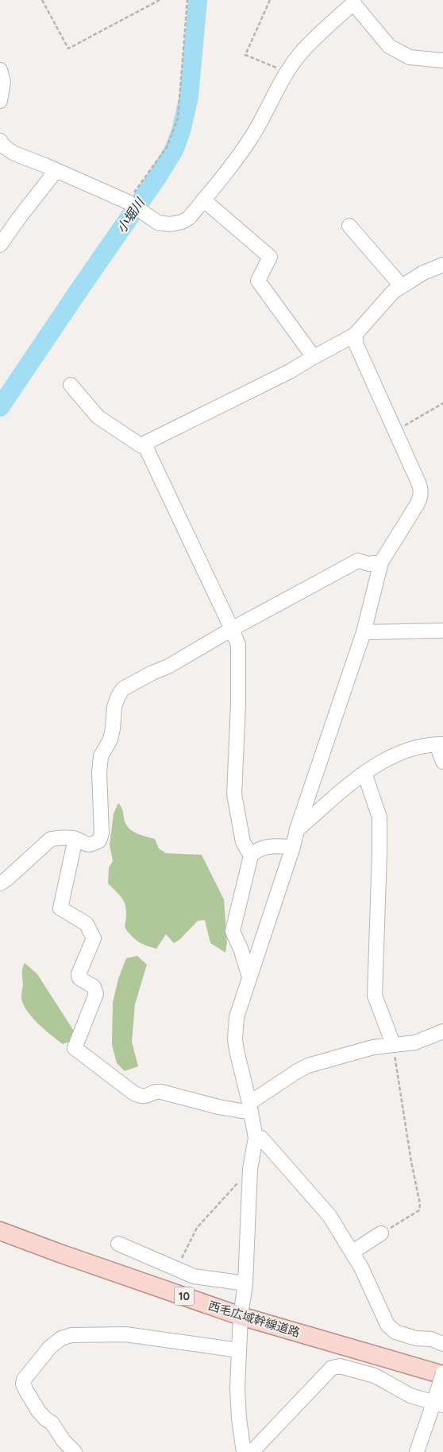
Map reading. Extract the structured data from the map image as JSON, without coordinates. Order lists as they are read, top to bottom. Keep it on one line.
{"streets":{"main road":["10","西毛広域幹線道路"]},"water":["小堀川"]}
